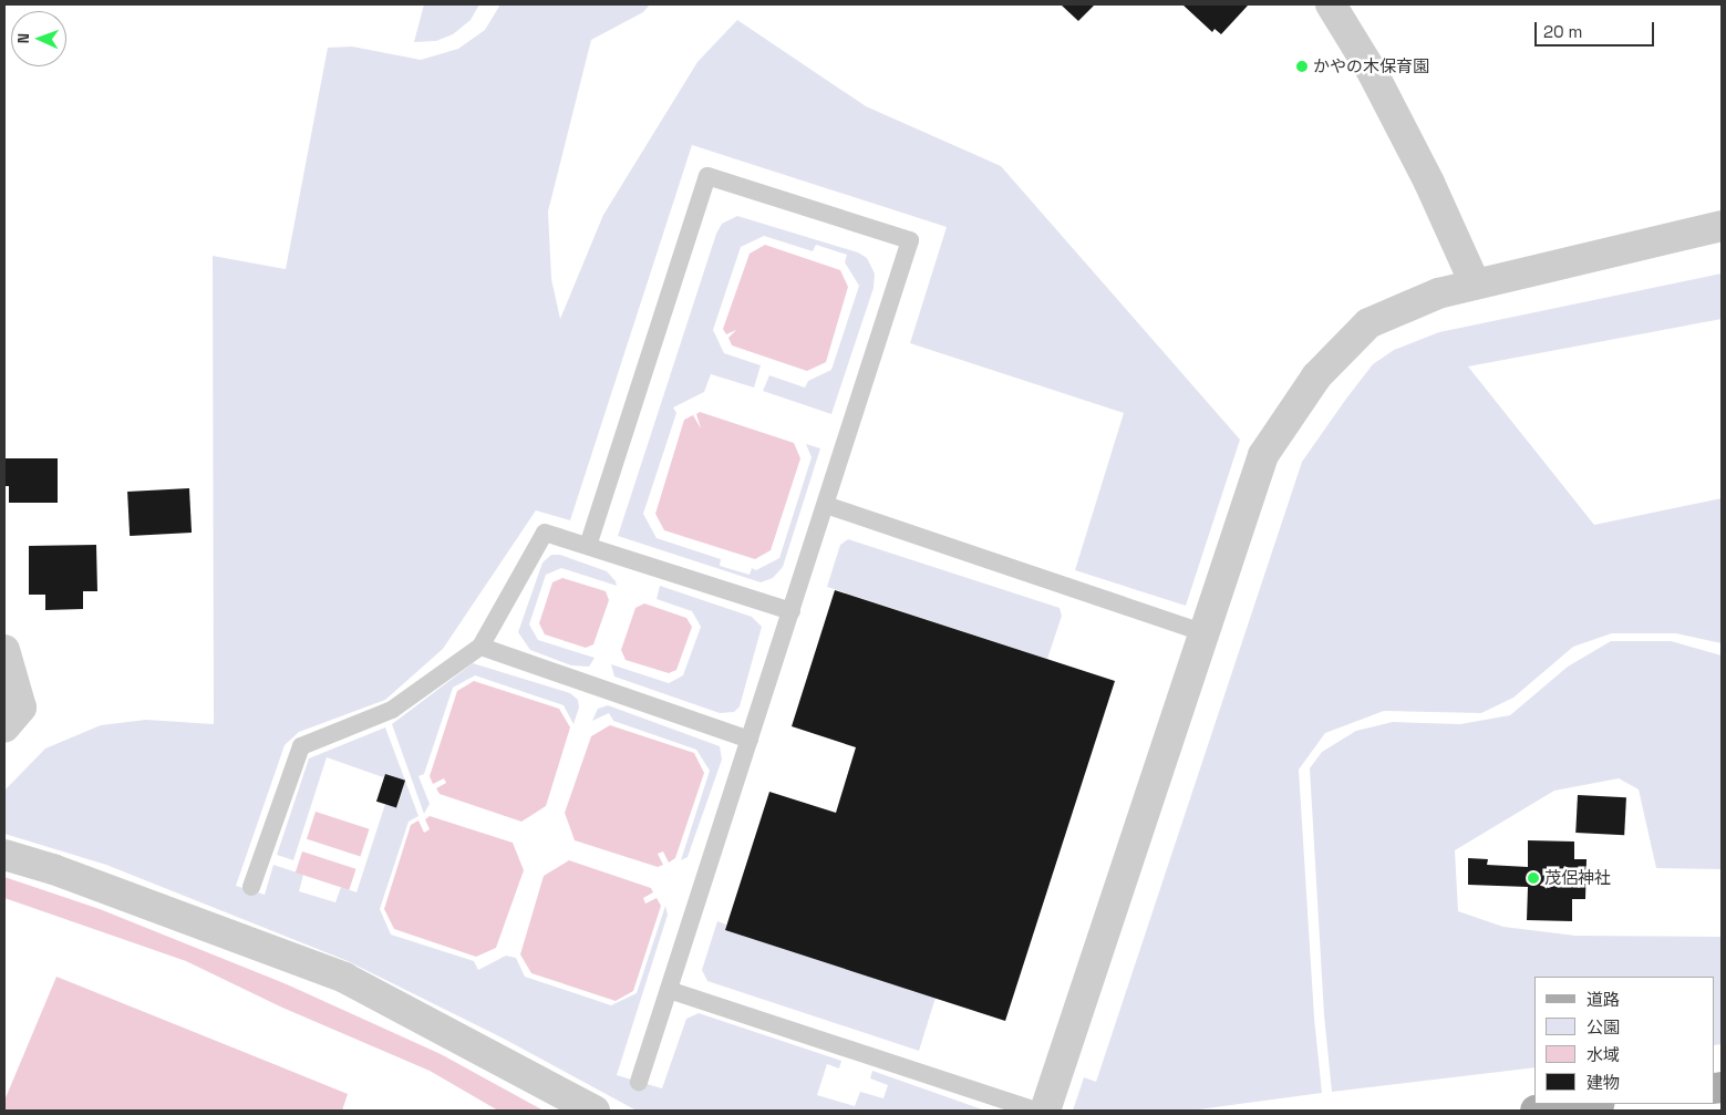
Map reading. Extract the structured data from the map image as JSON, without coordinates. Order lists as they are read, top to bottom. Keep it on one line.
{"places":["かやの木保育園","茂侶神社"],"legend":["道路","公園","水域","建物"],"scale_bar":"20 m","north":"left"}
